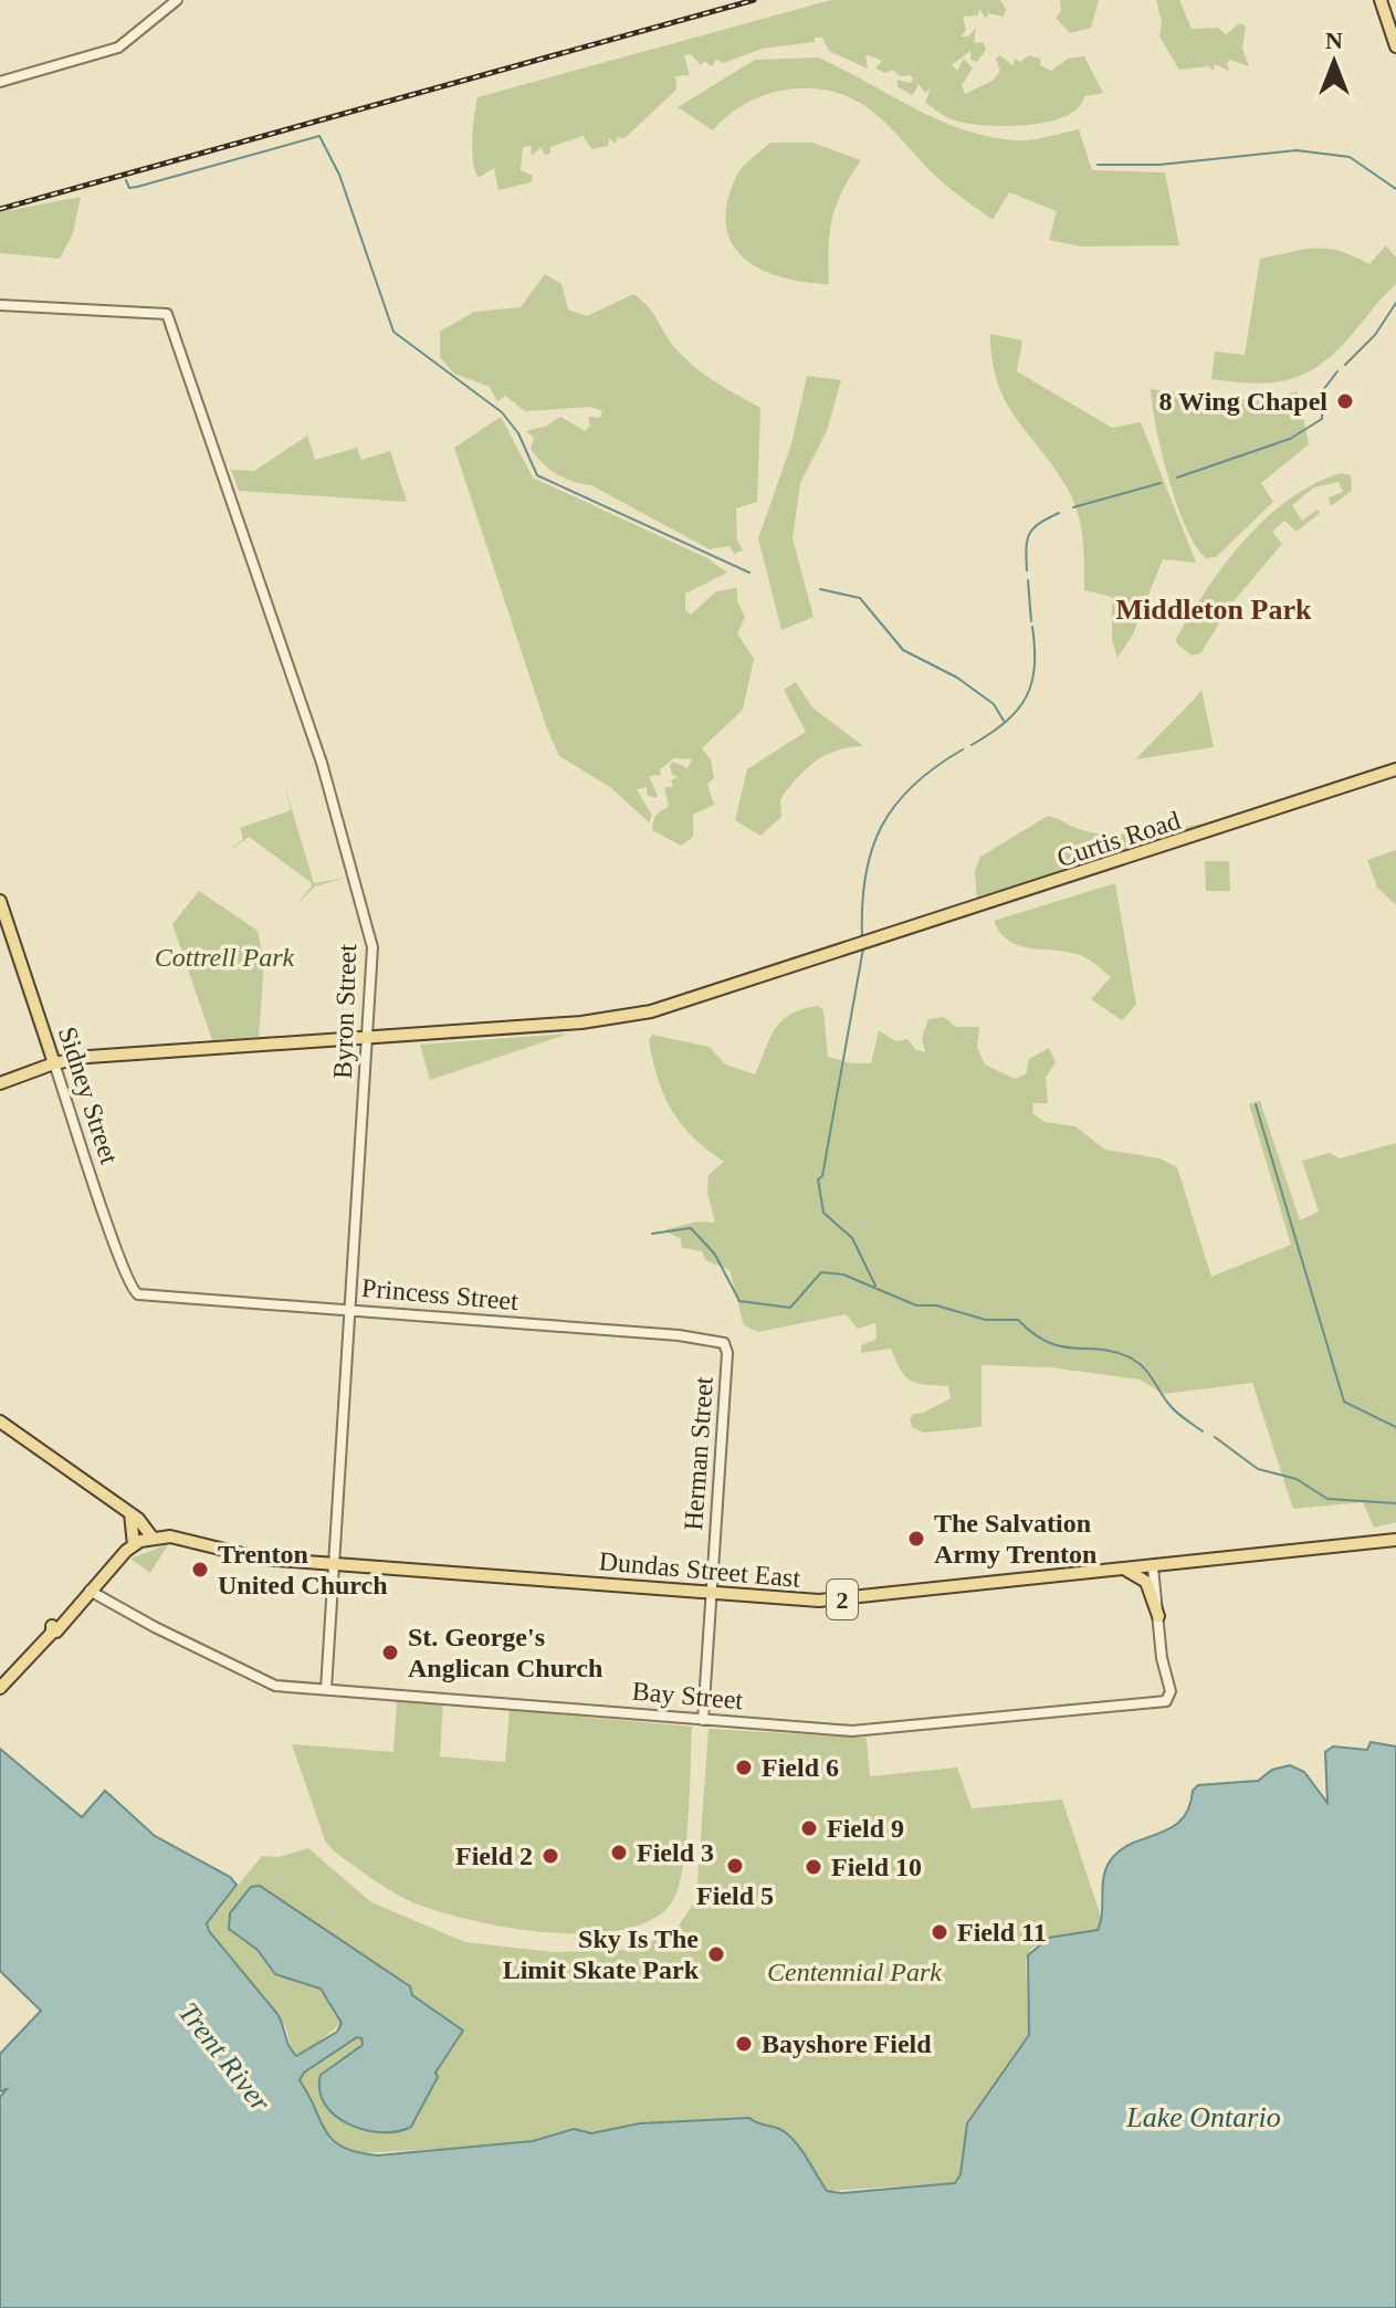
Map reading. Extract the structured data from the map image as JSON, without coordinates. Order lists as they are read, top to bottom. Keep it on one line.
{"streets":{"main road":["Curtis Road","Sidney Street","Dundas Street East","2"],"street":["Byron Street","Princess Street","Herman Street","Bay Street"]},"crossings":[["Curtis Road","Byron Street"],["Curtis Road","Sidney Street"],["Byron Street","Princess Street"],["Byron Street","Dundas Street East"],["Byron Street","Bay Street"],["Sidney Street","Princess Street"],["Princess Street","Herman Street"],["Herman Street","Dundas Street East"],["Herman Street","Bay Street"],["Dundas Street East","Bay Street"]],"districts":["Middleton Park"],"water":["Trent River","Lake Ontario"],"parks":["Cottrell Park","Centennial Park"],"places":["8 Wing Chapel","The Salvation Army Trenton","Trenton United Church","St. George's Anglican Church","Field 6","Field 9","Field 3","Field 2","Field 5","Field 10","Field 11","Sky Is The Limit Skate Park","Bayshore Field"],"north":"top"}
